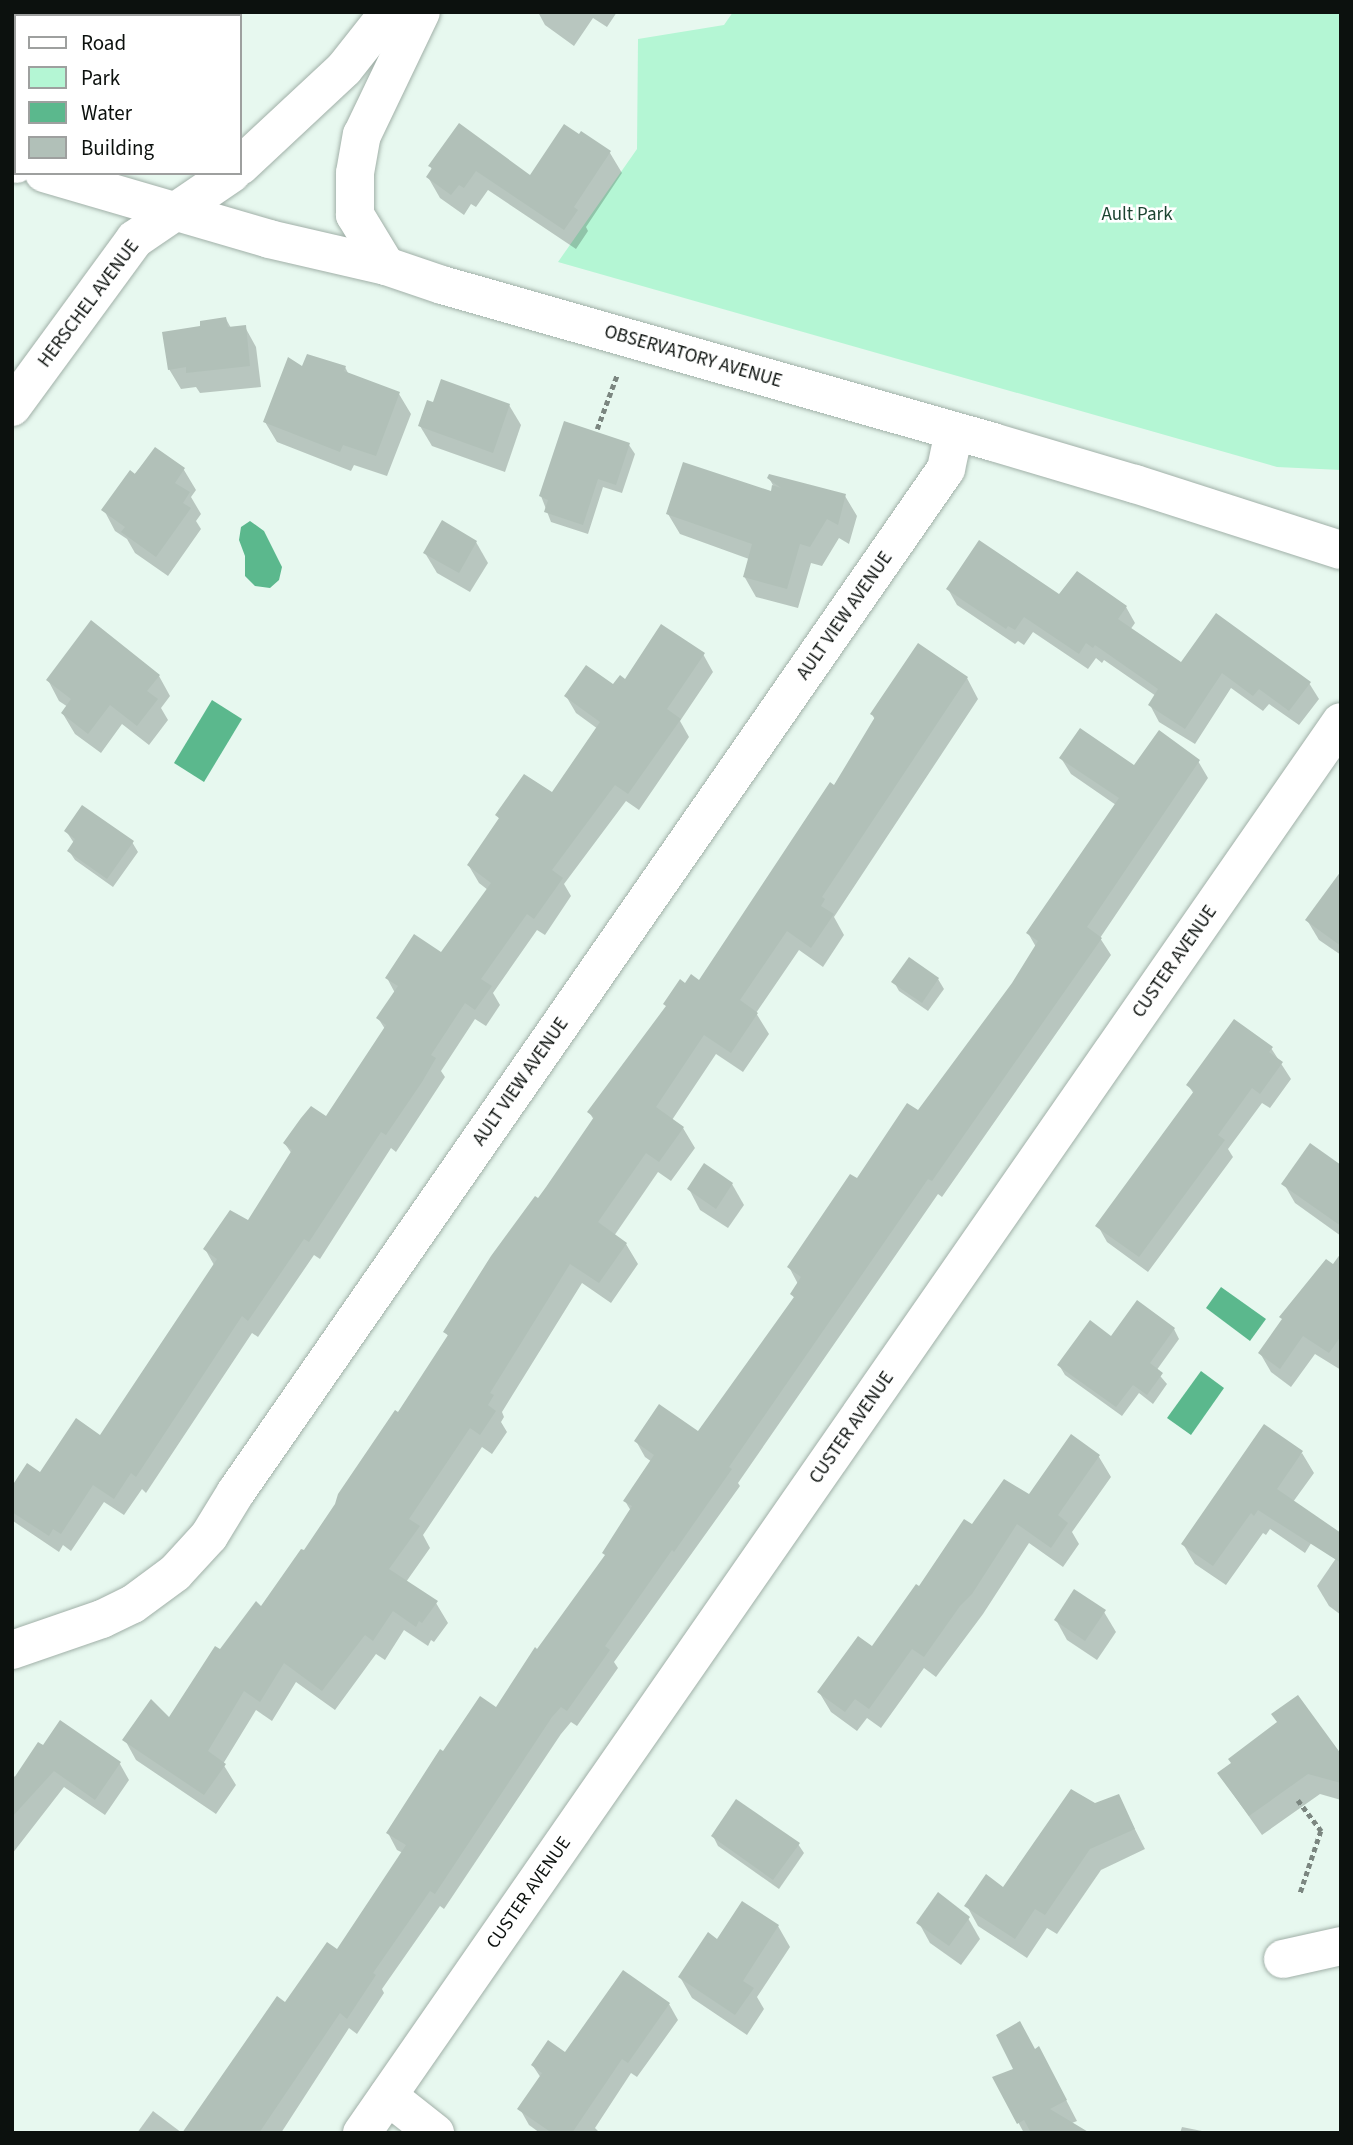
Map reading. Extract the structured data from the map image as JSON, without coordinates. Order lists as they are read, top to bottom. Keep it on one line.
{"streets":{"street":["HERSCHEL AVENUE","OBSERVATORY AVENUE","AULT VIEW AVENUE","CUSTER AVENUE"]},"crossings":[["HERSCHEL AVENUE","OBSERVATORY AVENUE"],["OBSERVATORY AVENUE","AULT VIEW AVENUE"]],"parks":["Ault Park"],"legend":["Road","Park","Water","Building"]}
